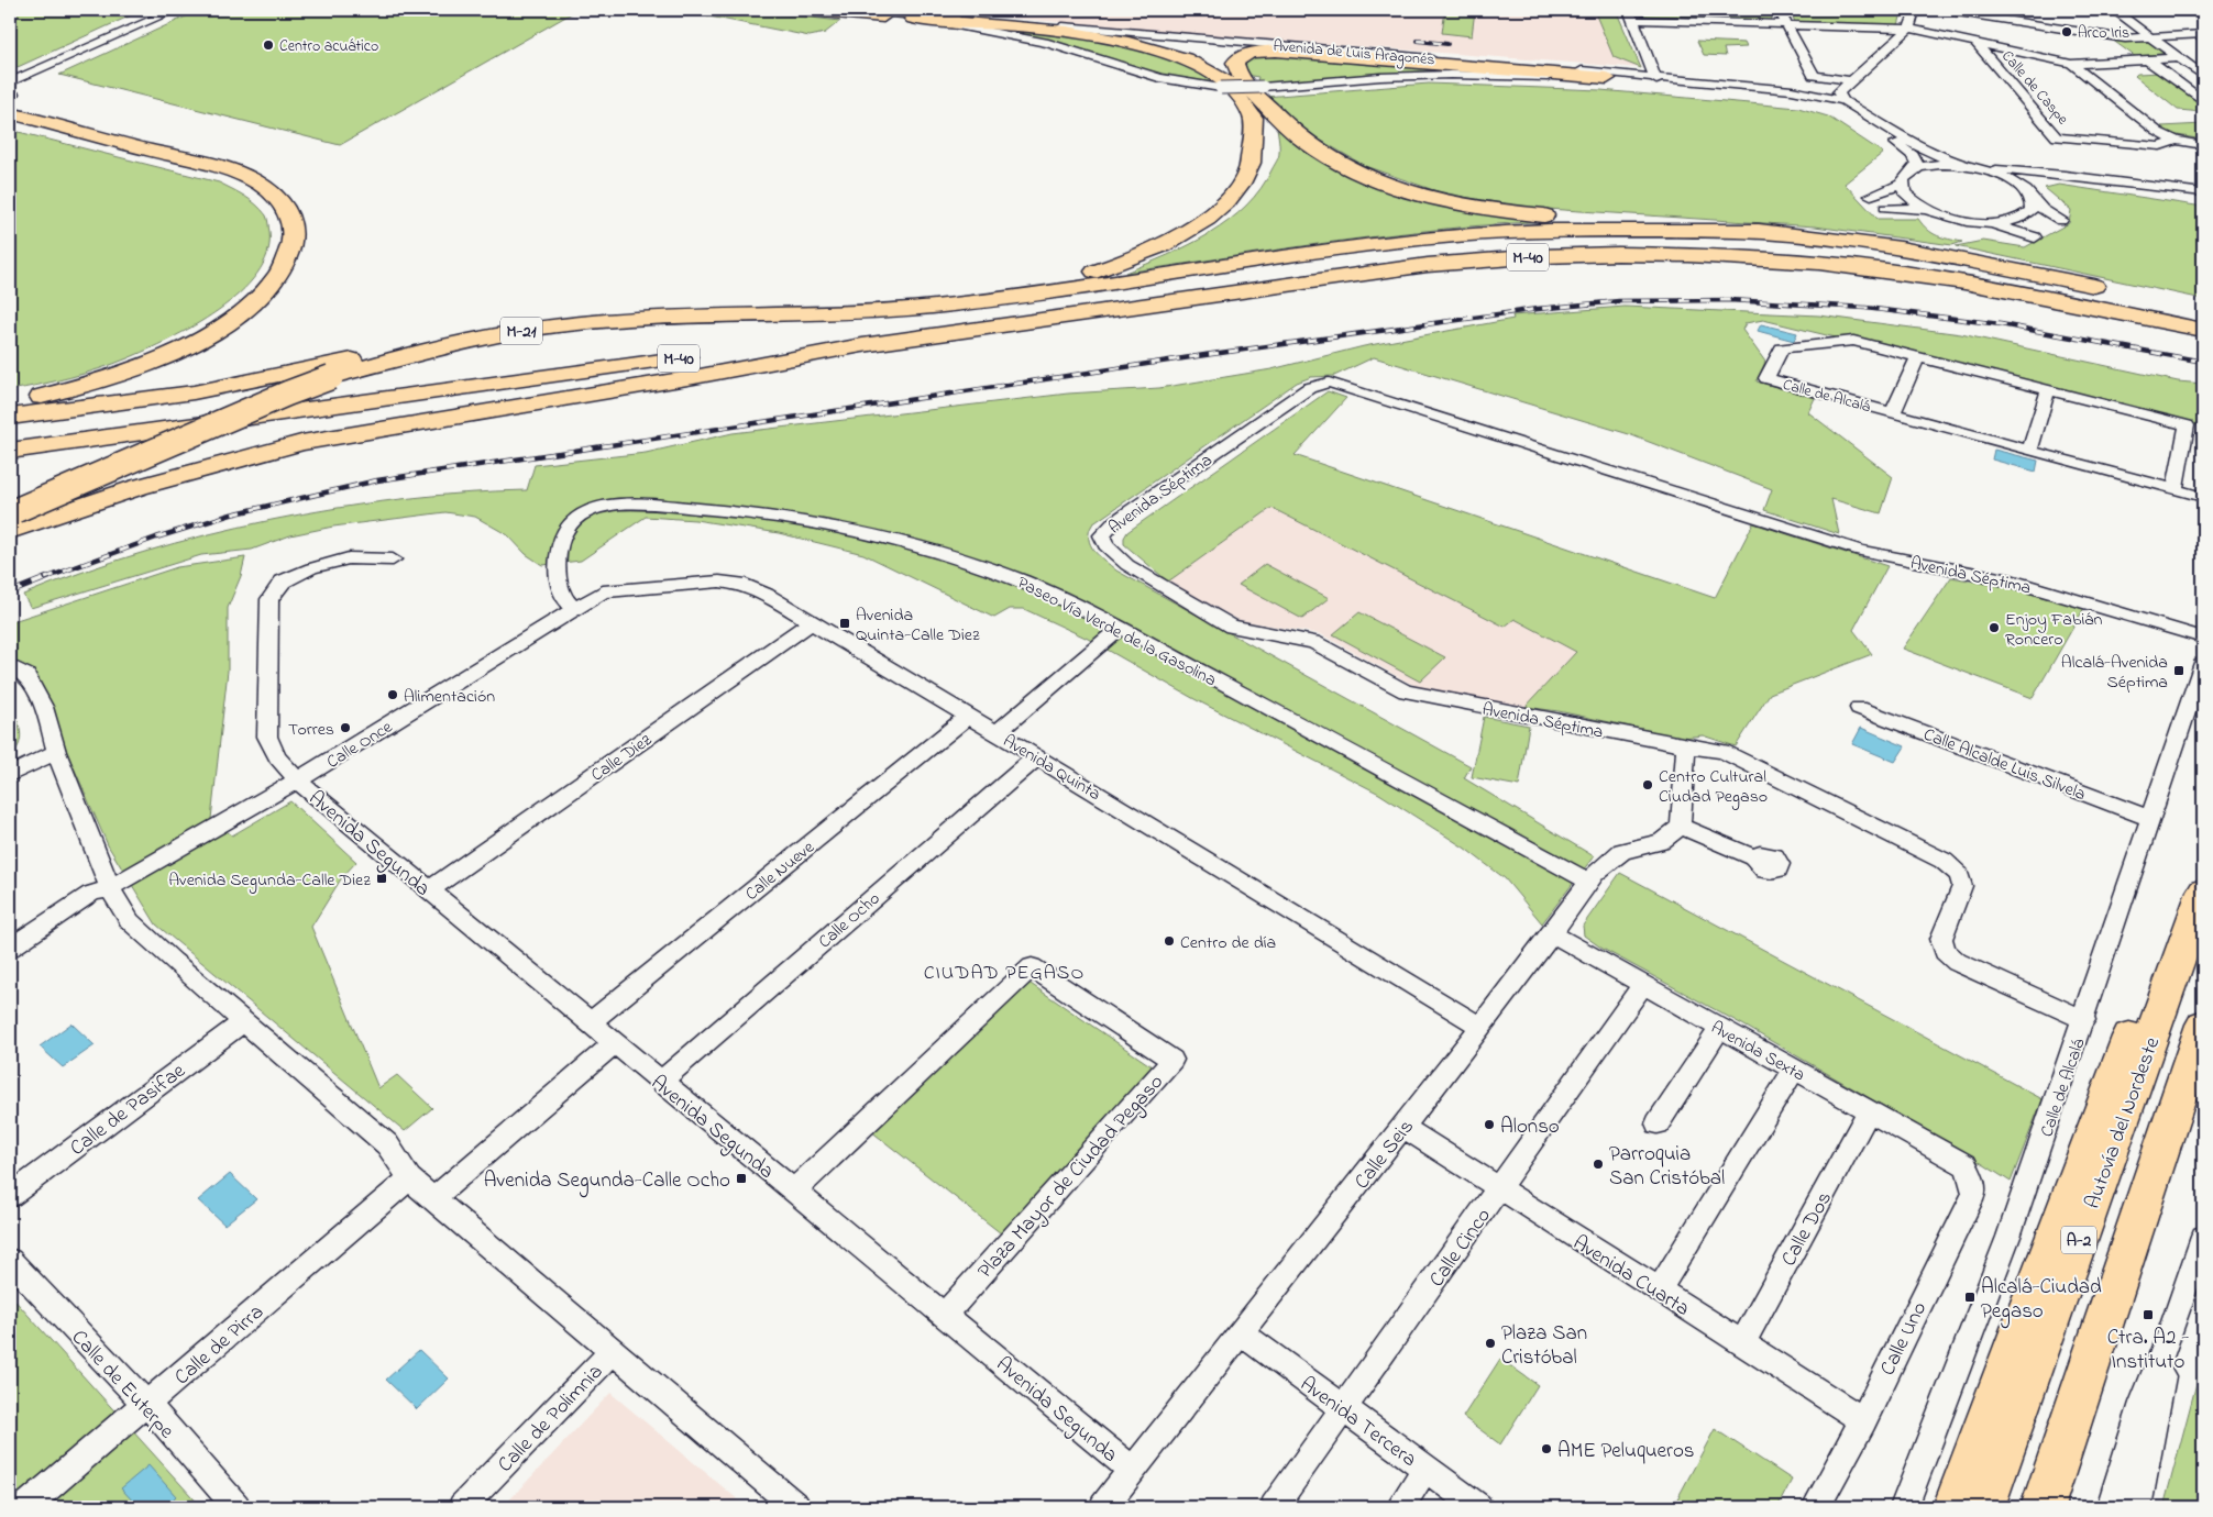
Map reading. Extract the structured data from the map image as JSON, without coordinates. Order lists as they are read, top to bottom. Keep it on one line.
{"streets":{"main road":["Avenida de Luis Aragonés","M-40","M-21","Autovía del Nordeste","A-2"],"street":["Calle de Caspe","Calle de Alcalá","Avenida Séptima","Paseo Vía Verde de la Gasolina","Calle Once","Calle Diez","Calle Alcalde Luis Silvela","Avenida Quinta","Avenida Segunda","Calle Nueve","Calle Ocho","Avenida Sexta","Calle de Pasifae","Calle Seis","Plaza Mayor de Ciudad Pegaso","Calle Dos","Calle Cinco","Avenida Cuarta","Calle Uno","Calle de Pirra","Calle de Euterpe","Calle de Polimnia","Avenida Tercera"]},"crossings":[["Calle de Alcalá","Avenida Séptima"],["Calle de Alcalá","Calle Alcalde Luis Silvela"],["Paseo Vía Verde de la Gasolina","Calle Once"],["Paseo Vía Verde de la Gasolina","Calle Seis"],["Calle Once","Avenida Quinta"],["Calle Once","Avenida Segunda"],["Calle Diez","Avenida Quinta"],["Calle Diez","Avenida Segunda"],["Avenida Quinta","Calle Nueve"],["Avenida Quinta","Calle Ocho"],["Avenida Quinta","Calle Seis"],["Avenida Segunda","Calle Nueve"],["Avenida Segunda","Calle Ocho"],["Avenida Segunda","Calle Seis"],["Avenida Segunda","Plaza Mayor de Ciudad Pegaso"],["Avenida Sexta","Calle Seis"],["Avenida Sexta","Calle Dos"],["Avenida Sexta","Calle Cinco"],["Avenida Sexta","Calle Uno"],["Calle Seis","Avenida Cuarta"],["Calle Seis","Avenida Tercera"],["Calle Dos","Avenida Cuarta"],["Calle Cinco","Avenida Cuarta"],["Calle Cinco","Avenida Tercera"],["Avenida Cuarta","Calle Uno"],["Calle de Pirra","Calle de Euterpe"]],"districts":["CIUDAD PEGASO"],"places":{"other":["Arco Iris","Centro acuático","Enjoy Fabián Roncero","Alimentación","Torres","Centro Cultural Ciudad Pegaso","Centro de día","Alonso","Parroquia San Cristóbal","Plaza San Cristóbal","AME Peluqueros"],"transit":["Avenida Quinta-Calle Diez","Alcalá-Avenida Séptima","Avenida Segunda-Calle Diez","Avenida Segunda-Calle Ocho","Alcalá-Ciudad Pegaso","Ctra. A2 - Instituto"]}}
